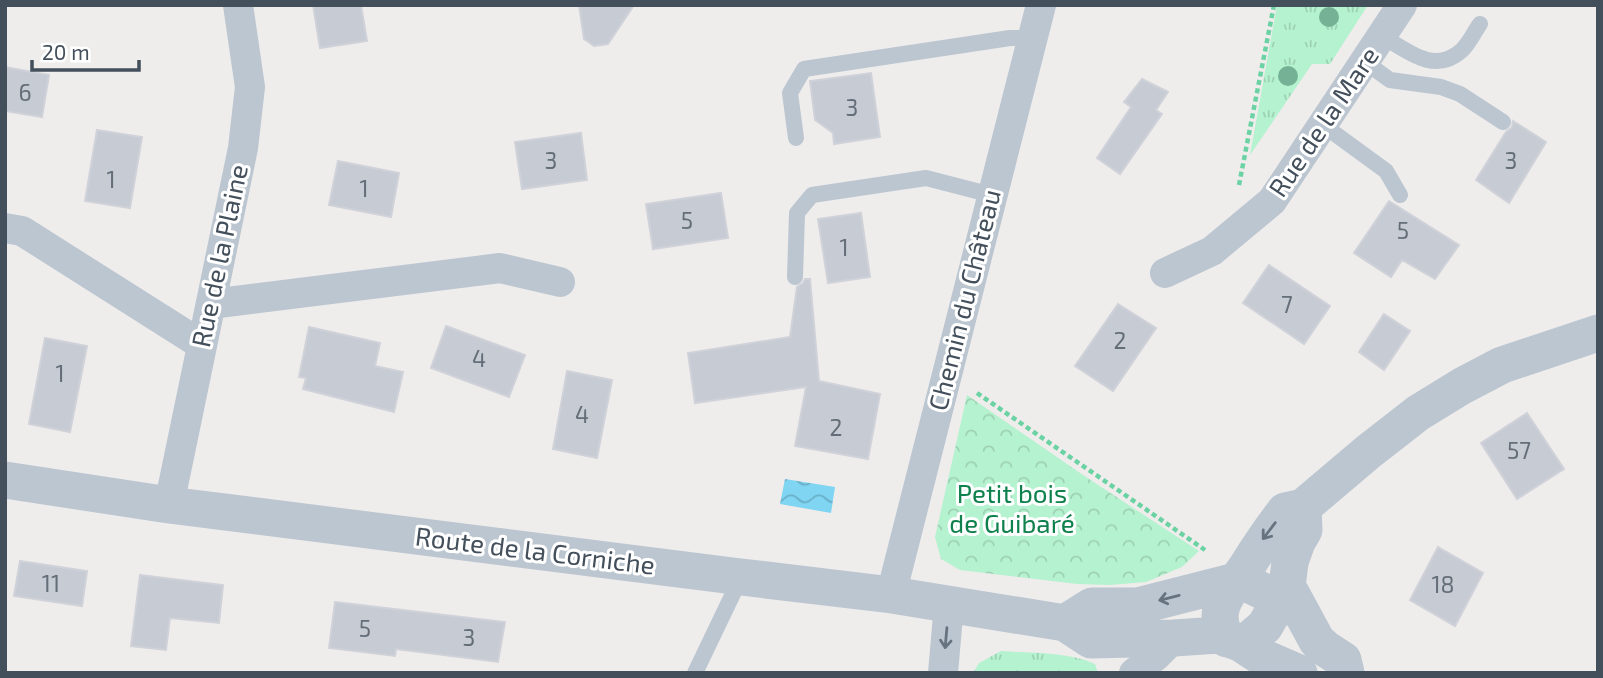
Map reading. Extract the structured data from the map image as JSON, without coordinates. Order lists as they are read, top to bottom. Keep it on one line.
{"streets":{"street":["Rue de la Mare","Rue de la Plaine","Chemin du Château","Route de la Corniche"]},"crossings":[["Rue de la Plaine","Route de la Corniche"],["Chemin du Château","Route de la Corniche"]],"parks":["Petit bois de Guibaré"],"house_numbers":["6","3","3","3","1","1","5","5","1","7","2","4","1","4","2","57","11","18","5","3"],"scale_bar":"20 m"}
